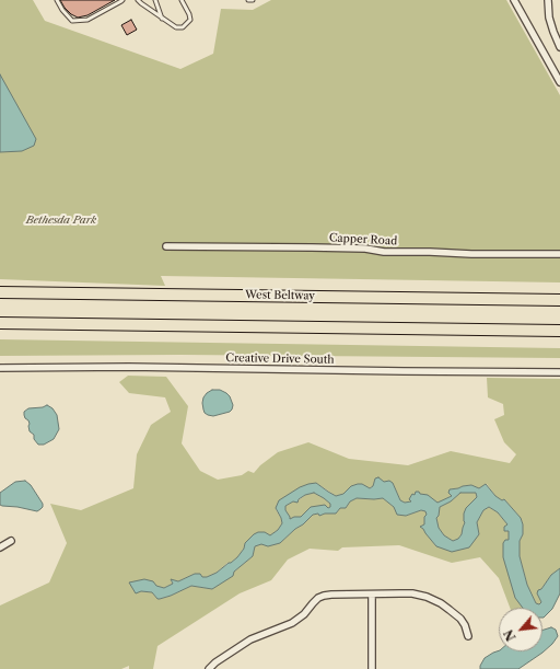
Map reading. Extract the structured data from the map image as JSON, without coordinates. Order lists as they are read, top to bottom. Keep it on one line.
{"streets":{"highway":["West Beltway"],"street":["Capper Road","Creative Drive South"]},"parks":["Bethesda Park"],"north":"bottom left"}
